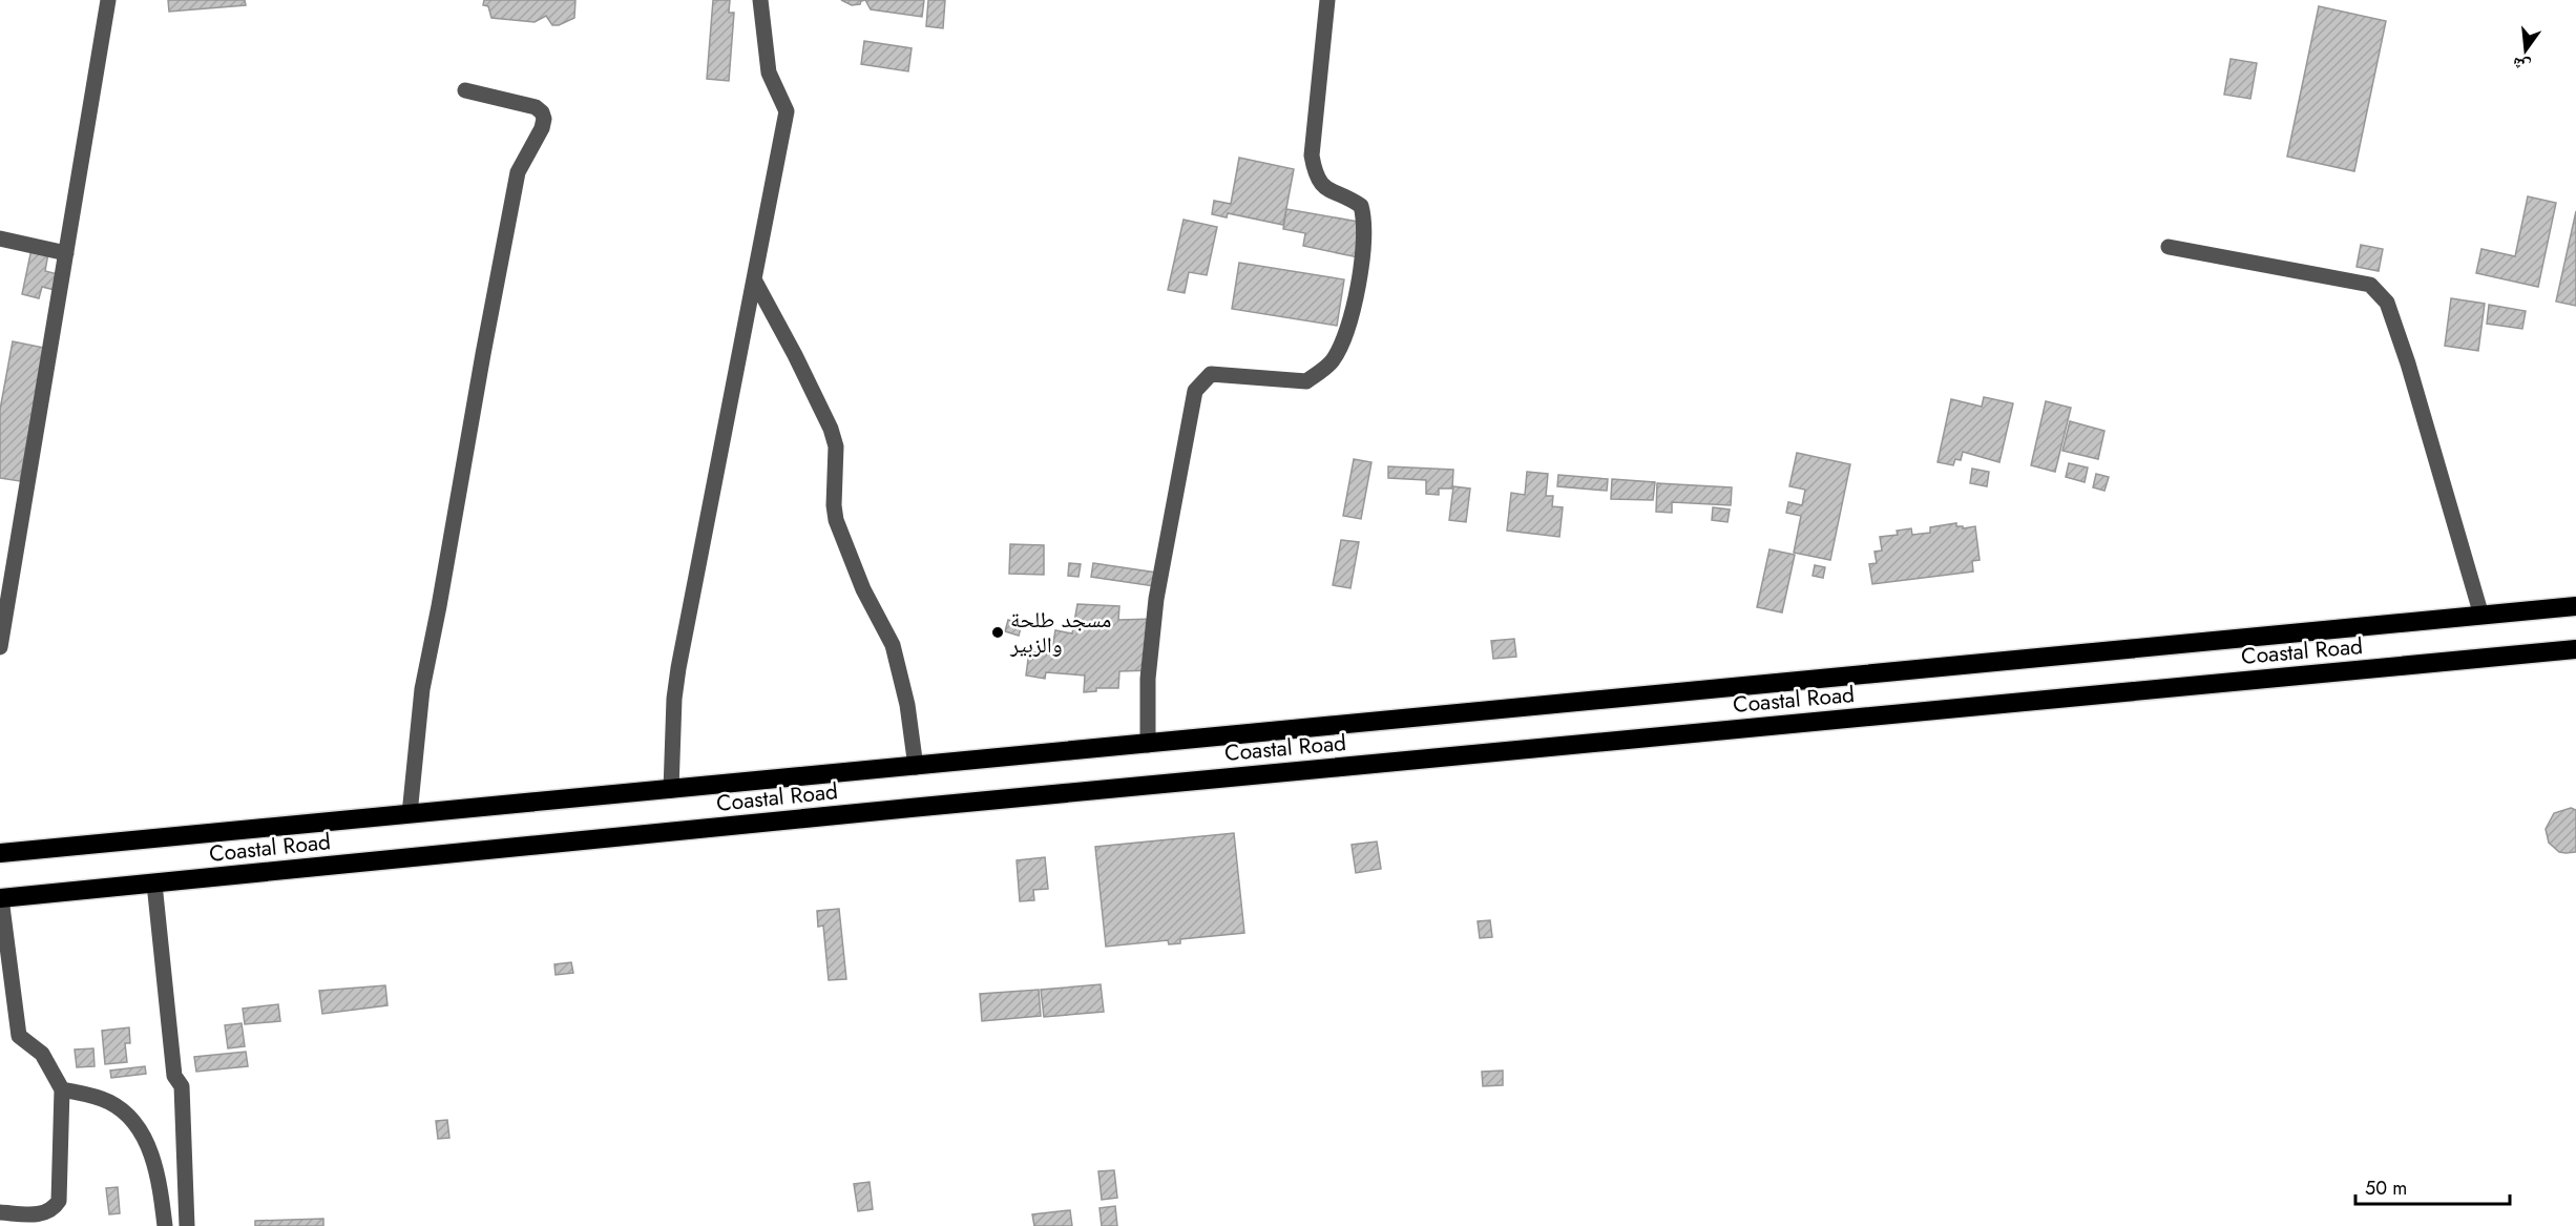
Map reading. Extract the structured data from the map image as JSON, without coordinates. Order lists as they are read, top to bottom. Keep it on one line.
{"streets":{"highway":["Coastal Road"]},"places":["مسجد طلحة والزبير"],"scale_bar":"50 m","north":"bottom"}
